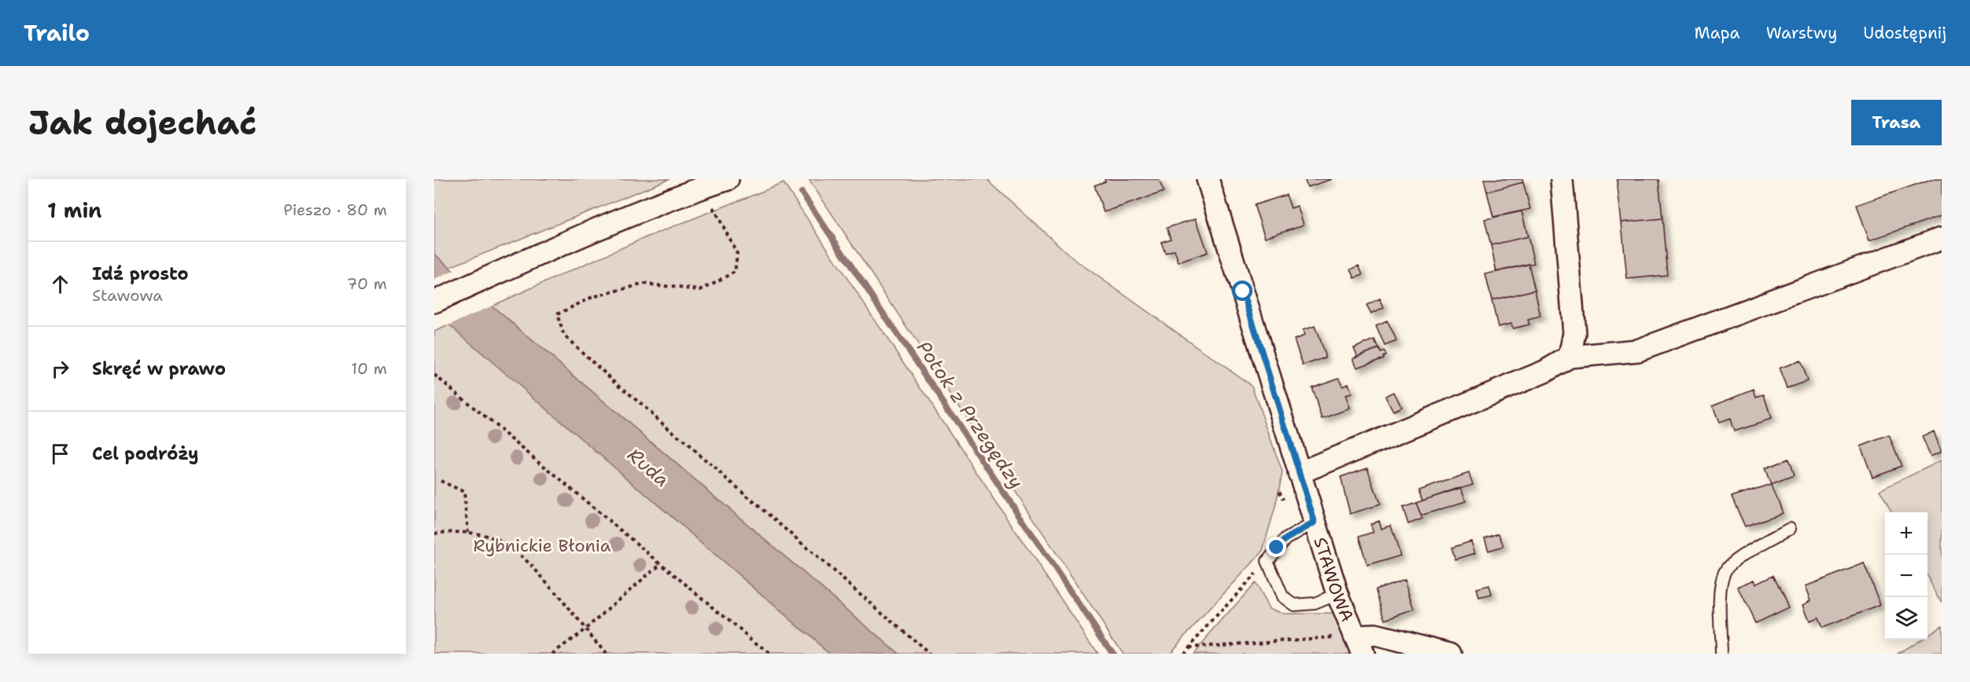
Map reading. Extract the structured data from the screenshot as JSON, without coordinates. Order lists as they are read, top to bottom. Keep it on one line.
{"streets":{"street":["STAWOWA"]},"water":["Potok z Przegędzy","Ruda"],"parks":["Rybnickie Błonia"],"page":{"header":"Trailo","nav":["Mapa","Warstwy","Udostępnij"],"buttons":"Trasa","title":"Jak dojechać","heading":["1 min","Pieszo · 80 m"],"list":[["Idź prosto","Stawowa","70 m"],["Skręć w prawo","10 m"],"Cel podróży"],"map_buttons":["+","−"]}}
